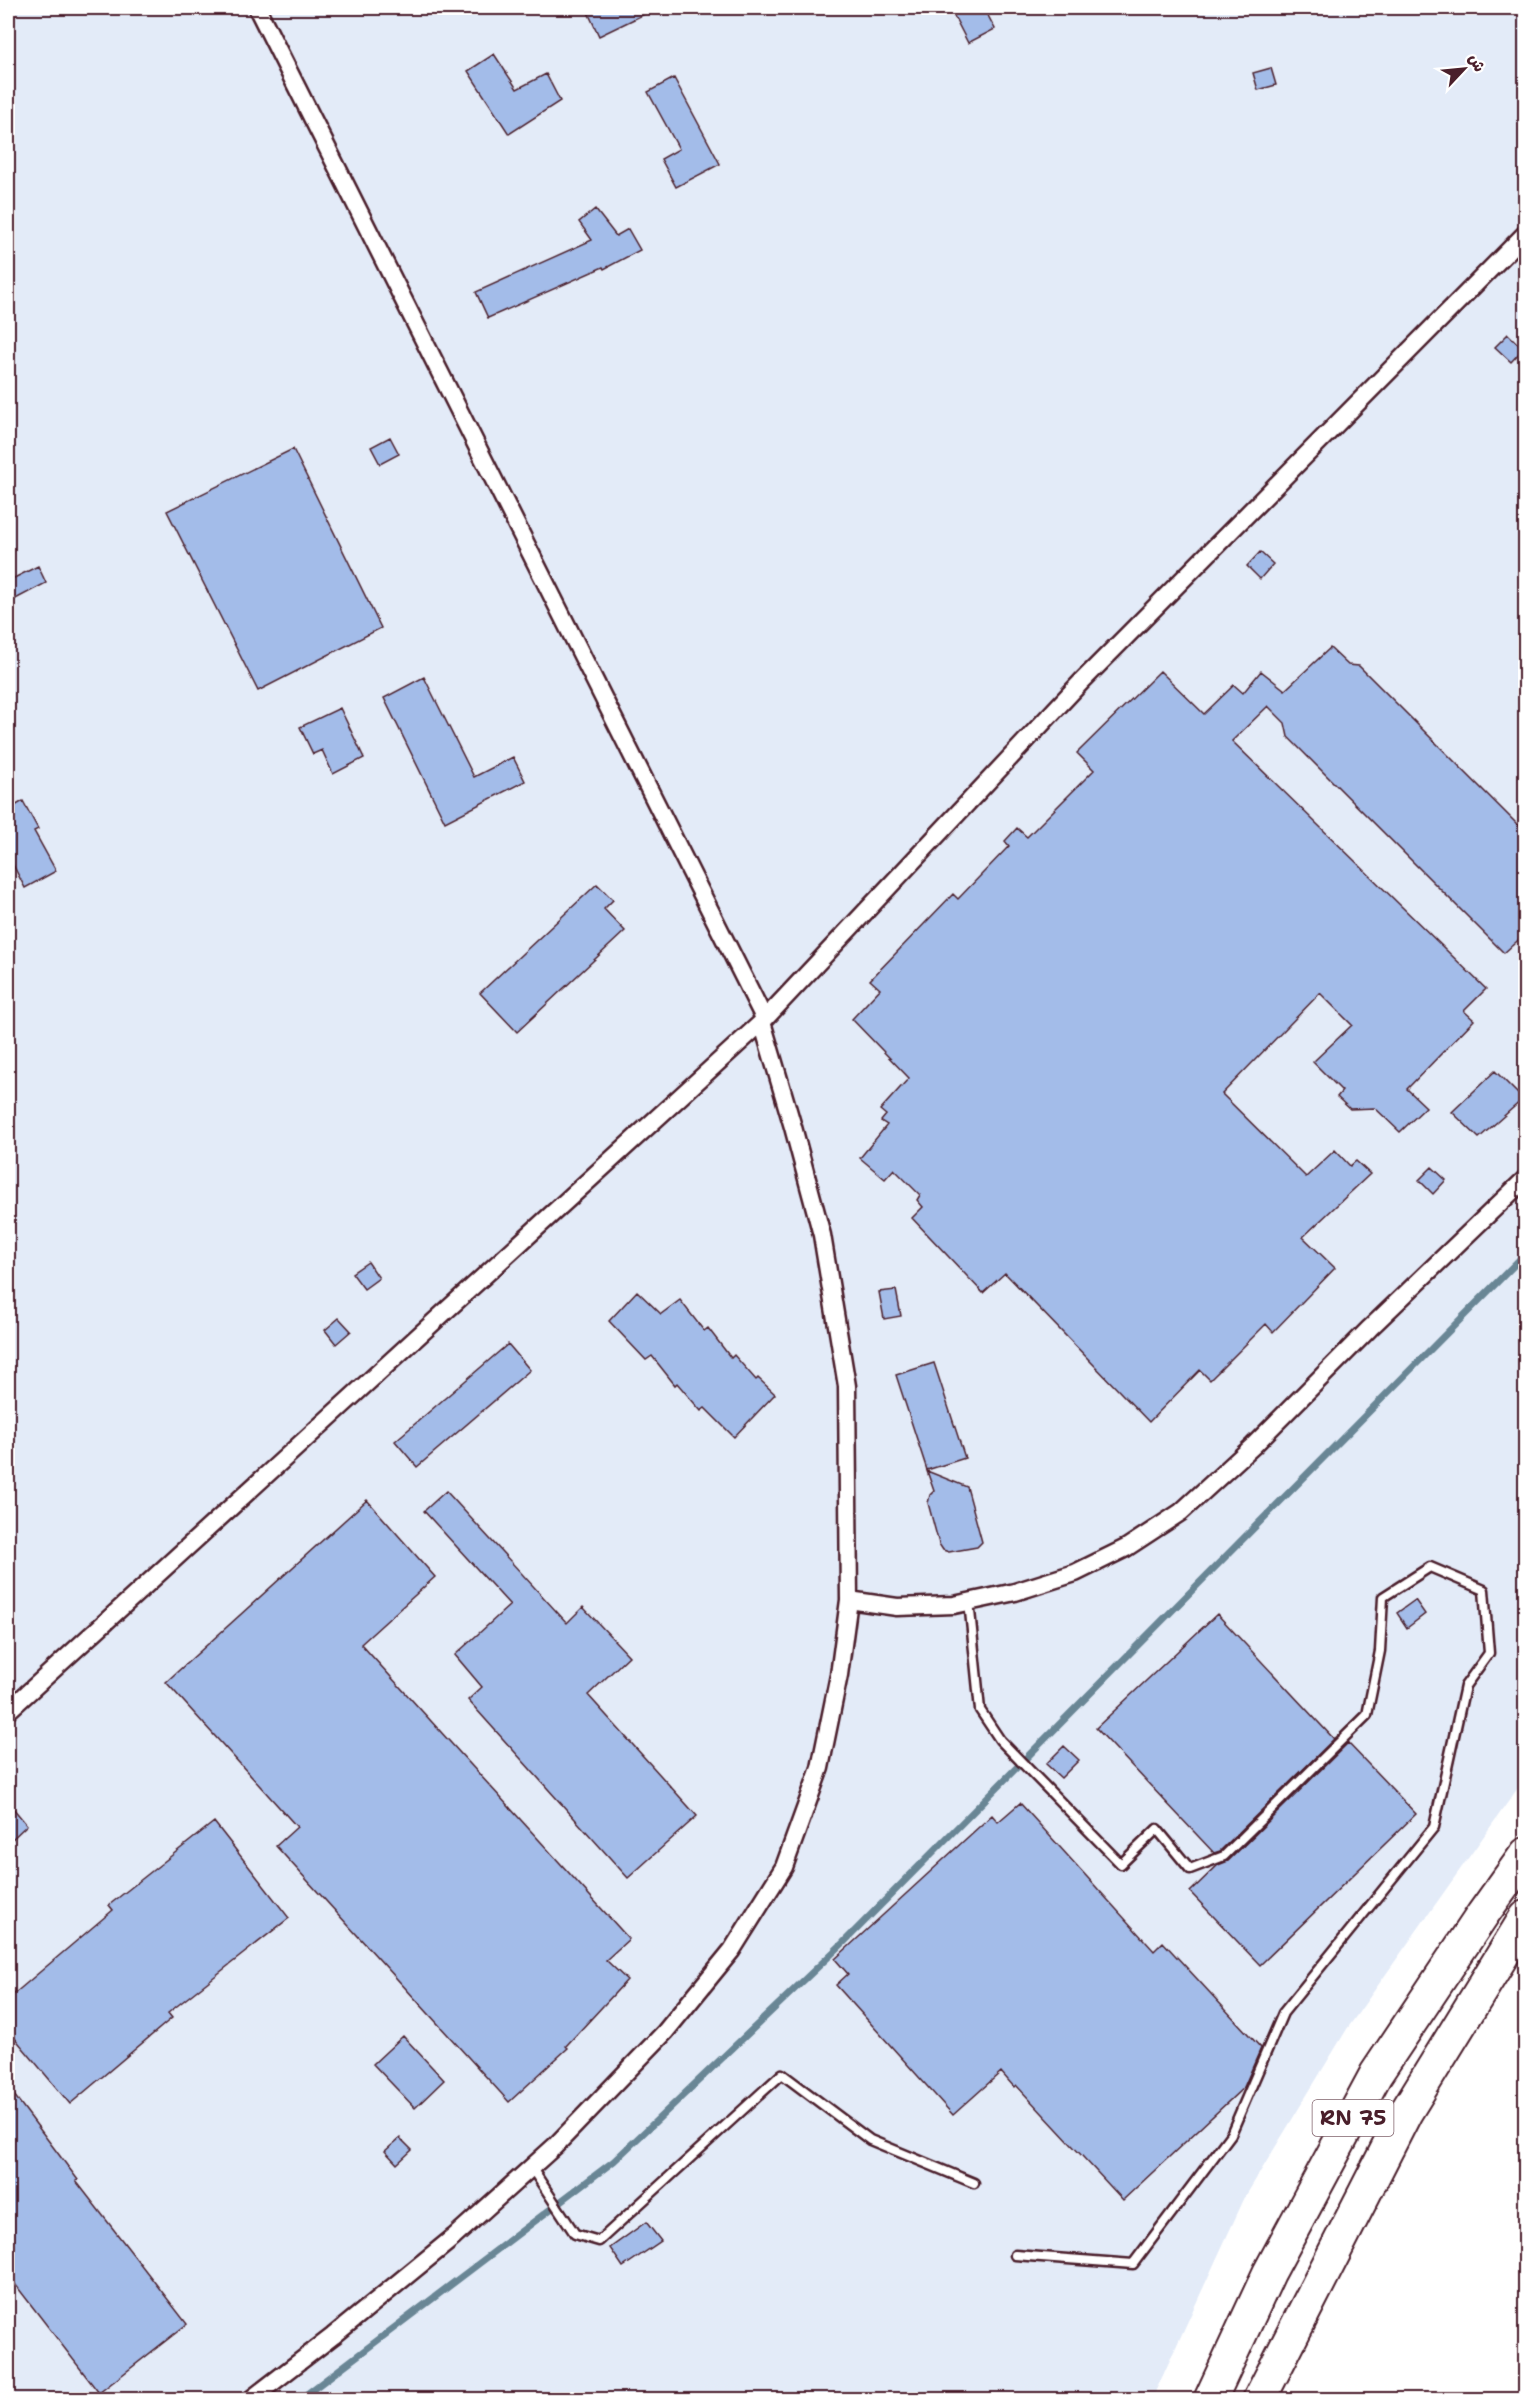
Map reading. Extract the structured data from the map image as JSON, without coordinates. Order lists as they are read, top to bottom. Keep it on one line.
{"streets":{"highway":["RN 75"]},"north":"top right"}
